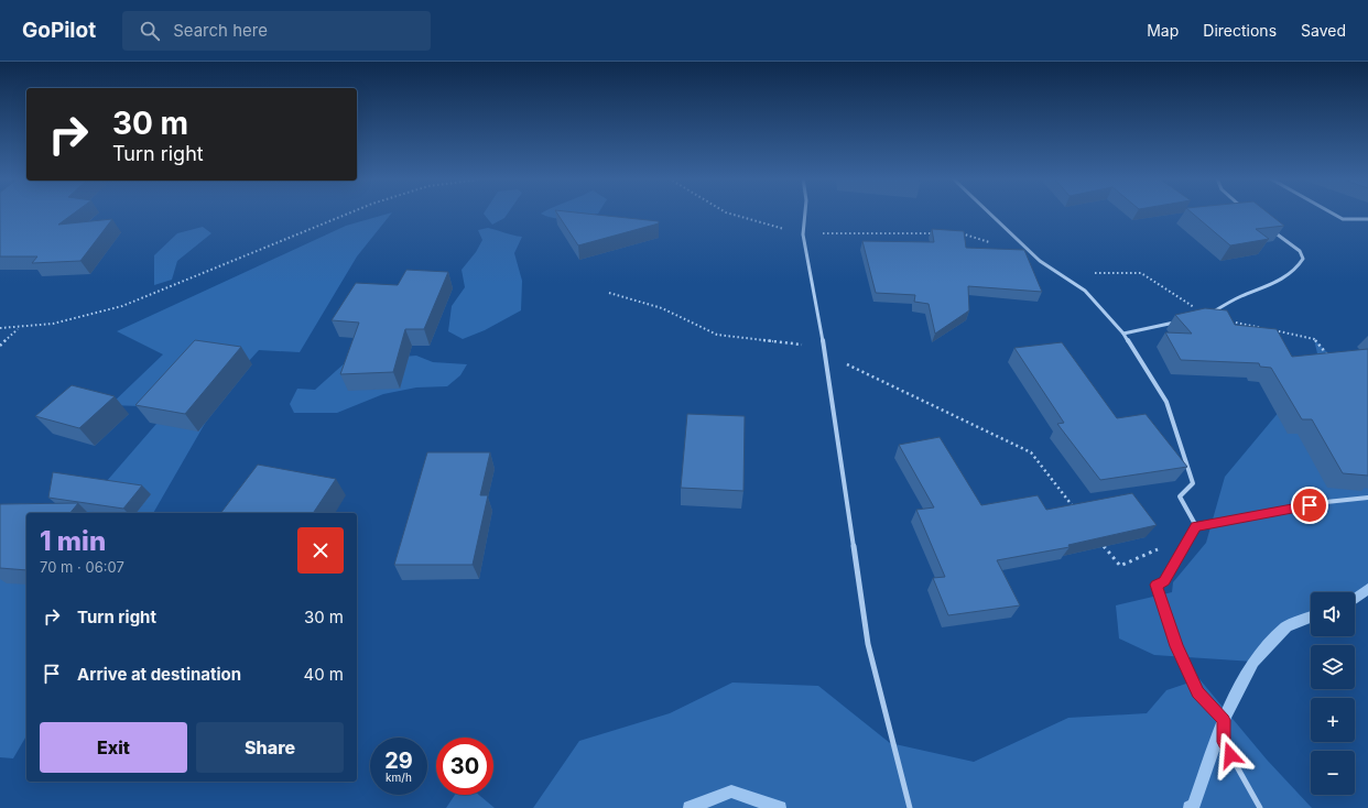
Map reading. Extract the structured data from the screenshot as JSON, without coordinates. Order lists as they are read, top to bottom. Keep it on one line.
{"page":{"header":"GoPilot","search":"Search here","nav":["Map","Directions","Saved"],"turn":["30 m","Turn right"],"heading":["1 min","70 m · 06:07"],"list":[{"name":"Turn right","value":"30 m"},{"name":"Arrive at destination","value":"40 m"}],"map_buttons":["+","−"],"buttons":["Exit","Share"],"speed":"29 km/h","limit":"30"}}
